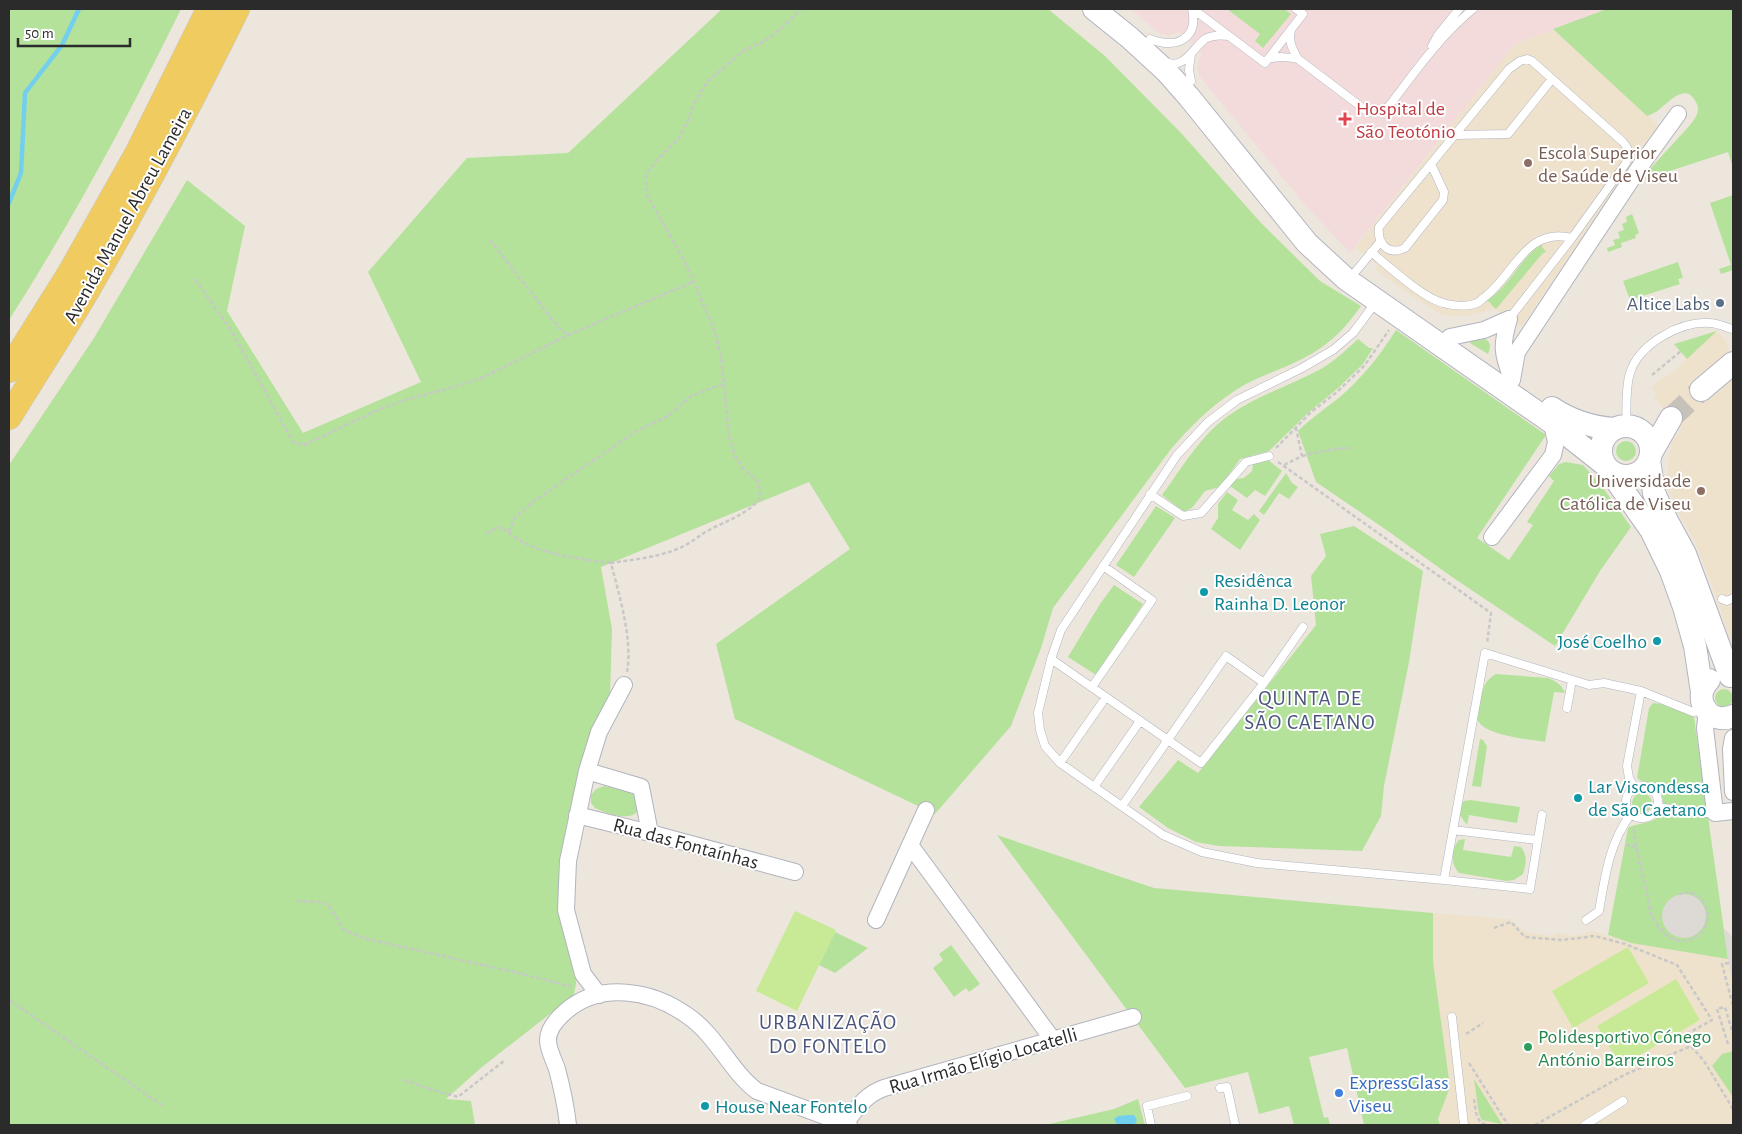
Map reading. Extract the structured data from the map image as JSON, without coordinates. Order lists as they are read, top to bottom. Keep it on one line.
{"streets":{"main road":["Avenida Manuel Abreu Lameira"],"street":["Rua das Fontaínhas","Rua Irmão Elígio Locatelli"]},"districts":["QUINTA DE SÃO CAETANO","URBANIZAÇÃO DO FONTELO"],"places":{"health":["Hospital de São Teotónio"],"other":["Escola Superior de Saúde de Viseu","Altice Labs","Universidade Católica de Viseu","Residênca Rainha D. Leonor","José Coelho","Lar Viscondessa de São Caetano","Polidesportivo Cónego António Barreiros","ExpressGlass Viseu","House Near Fontelo"]},"scale_bar":"50 m"}
